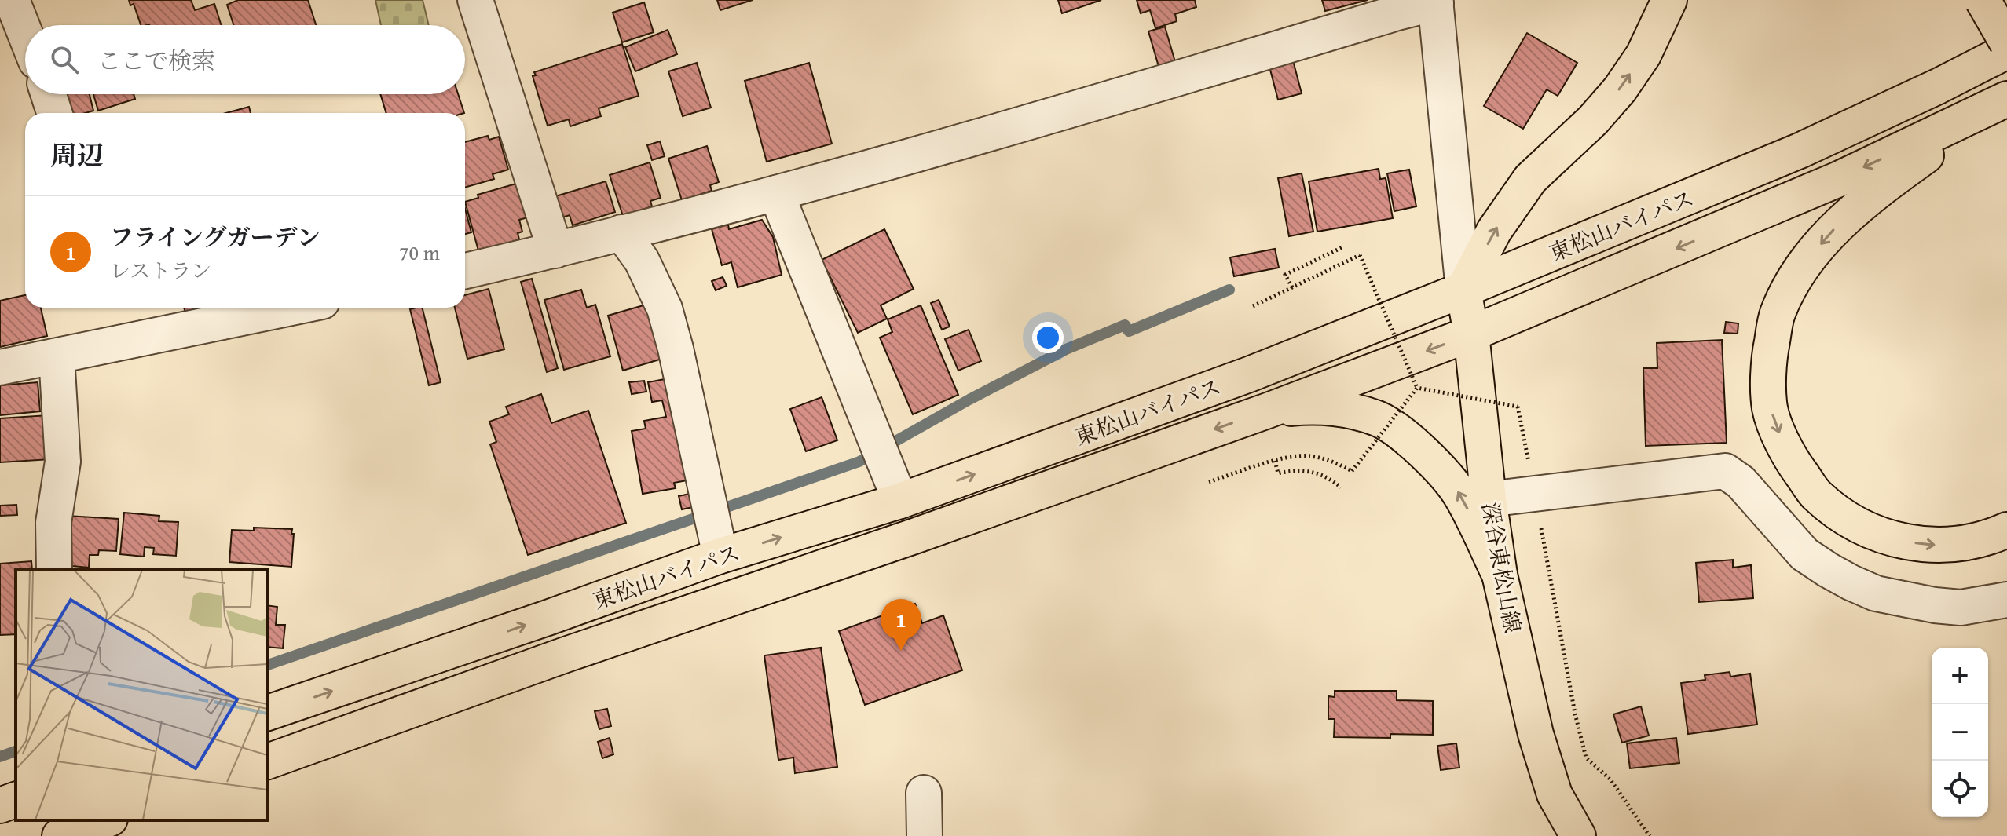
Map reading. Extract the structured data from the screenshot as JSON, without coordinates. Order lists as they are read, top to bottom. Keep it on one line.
{"streets":{"main road":["東松山バイパス","深谷東松山線"]},"crossings":[["東松山バイパス","深谷東松山線"]],"page":{"search":"ここで検索","heading":"周辺","list":[{"mark":"1","name":"フライングガーデン","note":"レストラン","value":"70 m"}],"pins":"1","map_buttons":["+","−"]}}
